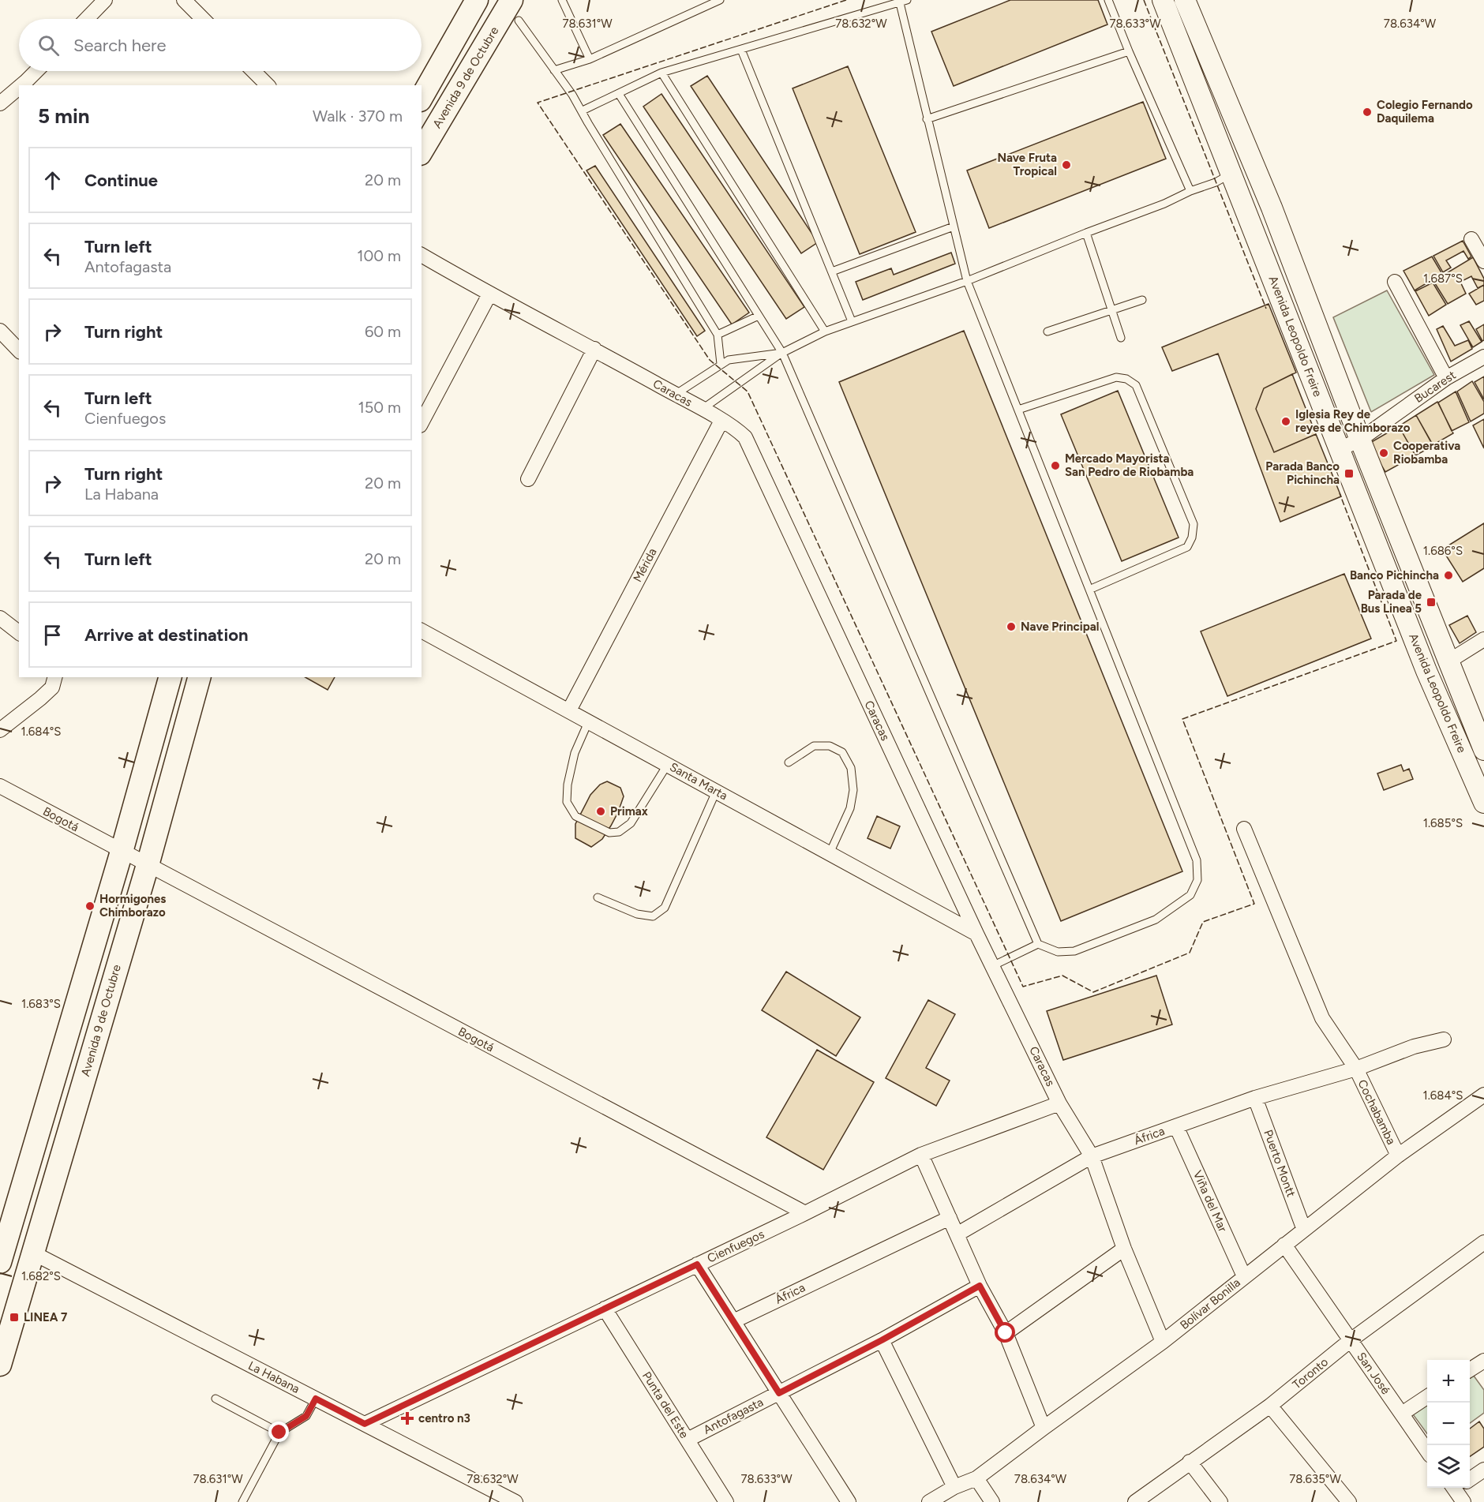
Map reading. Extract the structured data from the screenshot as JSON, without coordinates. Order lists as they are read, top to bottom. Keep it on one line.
{"streets":{"main road":["Avenida 9 de Octubre","Avenida Leopoldo Freire"],"street":["Bucarest","Caracas","Mérida","Santa Marta","Bogotá","Cochabamba","África","Puerto Montt","Viña del Mar","Cienfuegos","Bolívar Bonilla","Toronto","San José","La Habana","Punta del Este","Antofagasta"]},"crossings":[["Avenida 9 de Octubre","Bogotá"],["Avenida 9 de Octubre","La Habana"],["Avenida Leopoldo Freire","Bucarest"],["Caracas","Mérida"],["Caracas","Santa Marta"],["Caracas","África"],["Caracas","Cienfuegos"],["Caracas","Bolívar Bonilla"],["Mérida","Santa Marta"],["Bogotá","Cienfuegos"],["Cochabamba","África"],["Cochabamba","Bolívar Bonilla"],["África","Puerto Montt"],["África","Viña del Mar"],["Puerto Montt","Bolívar Bonilla"],["Viña del Mar","Bolívar Bonilla"],["Cienfuegos","La Habana"],["Cienfuegos","Punta del Este"],["Bolívar Bonilla","San José"],["Toronto","San José"],["Punta del Este","Antofagasta"]],"places":{"other":["Colegio Fernando Daquilema","Nave Fruta Tropical","Iglesia Rey de reyes de Chimborazo","Cooperativa Riobamba","Mercado Mayorista San Pedro de Riobamba","Banco Pichincha","Nave Principal","Primax","Hormigones Chimborazo"],"transit":["Parada Banco Pichincha","Parada de Bus Linea 5","LINEA 7"],"health":["centro n3"]},"page":{"search":"Search here","heading":["5 min","Walk · 370 m"],"list":[["Continue","20 m"],["Turn left","Antofagasta","100 m"],["Turn right","60 m"],["Turn left","Cienfuegos","150 m"],["Turn right","La Habana","20 m"],["Turn left","20 m"],"Arrive at destination"],"map_buttons":["+","−"]},"coordinates":["78.631°W","78.632°W","78.633°W","78.634°W","1.687°S","1.686°S","1.684°S","1.685°S","1.683°S","1.682°S","78.635°W"]}
